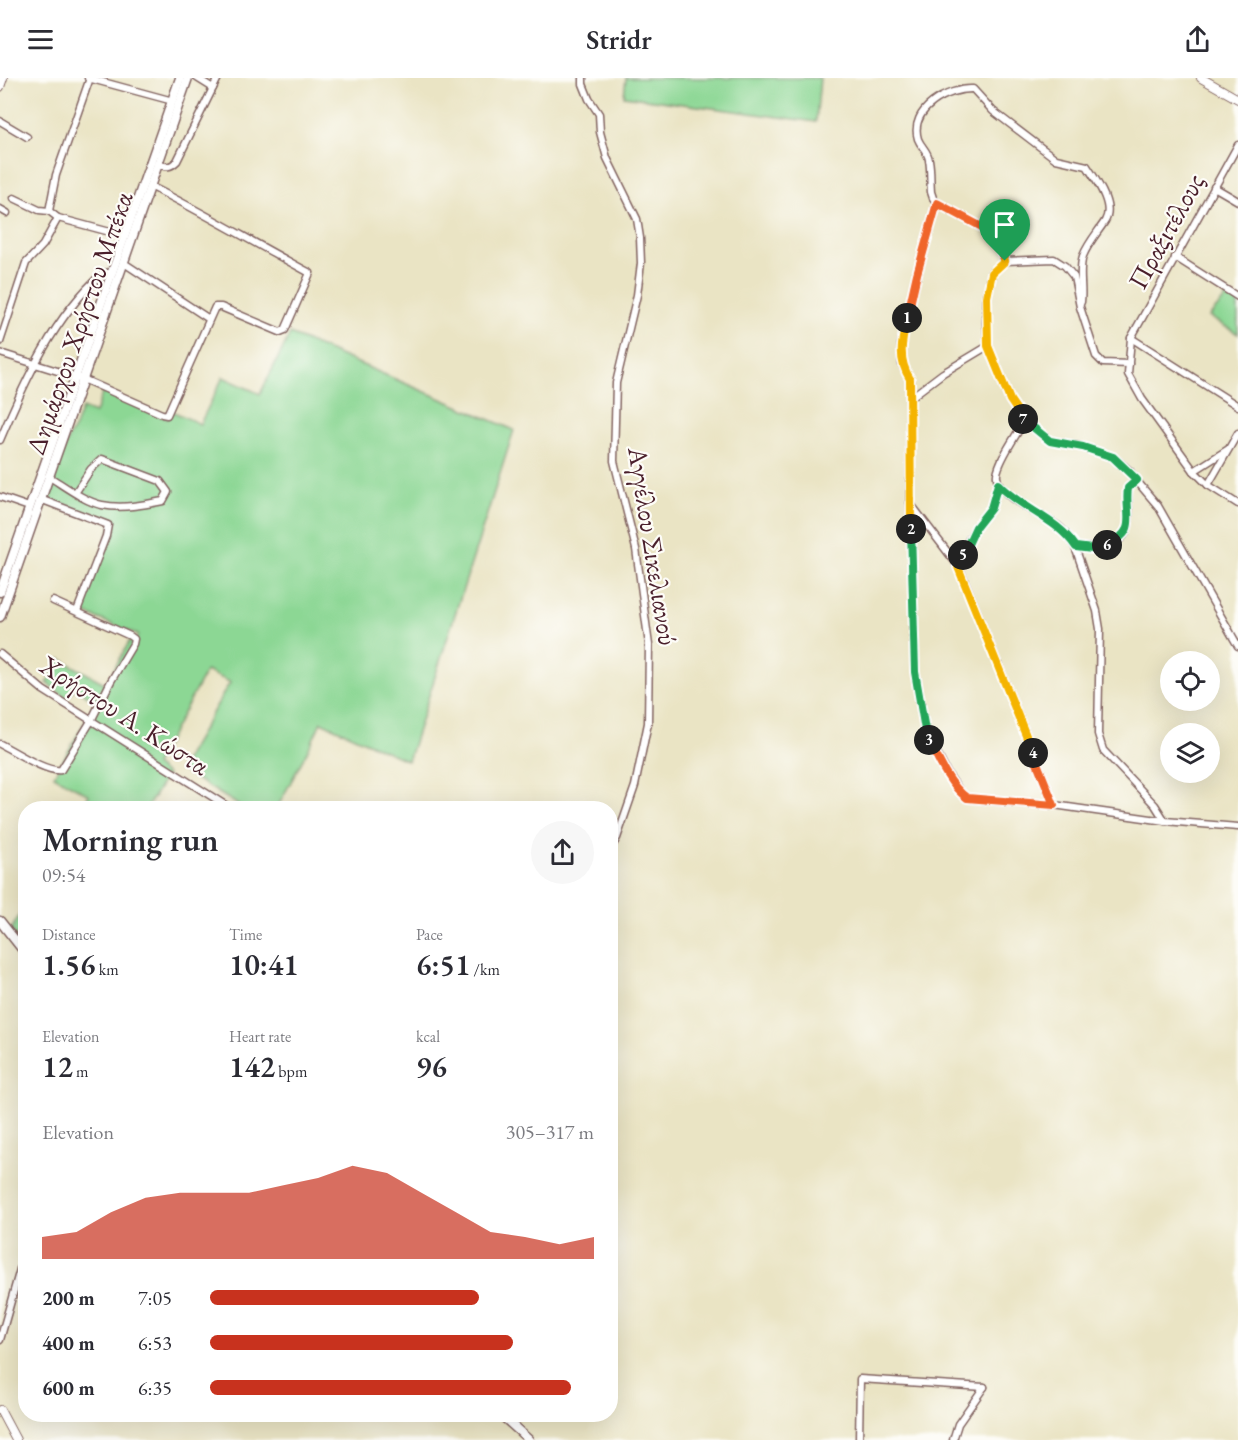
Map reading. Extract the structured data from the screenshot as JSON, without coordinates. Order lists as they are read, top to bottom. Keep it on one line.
{"streets":{"main road":["Δημάρχου Χρήστου Μπέκα"],"street":["Πραξιτέλους","Αγγέλου Σικελιανού","Χρήστου Α. Κώστα"]},"page":{"header":"Stridr","pins":["1","7","2","6","5","3","4"],"heading":["Morning run","09:54"],"stats":[["Distance","1.56 km"],["Time","10:41"],["Pace","6:51 /km"],["Elevation","12 m"],["Heart rate","142 bpm"],["kcal","96"]],"chart":["Elevation","305–317 m"],"list":[{"name":"200 m","note":"7:05"},{"name":"400 m","note":"6:53"},{"name":"600 m","note":"6:35"}]}}
